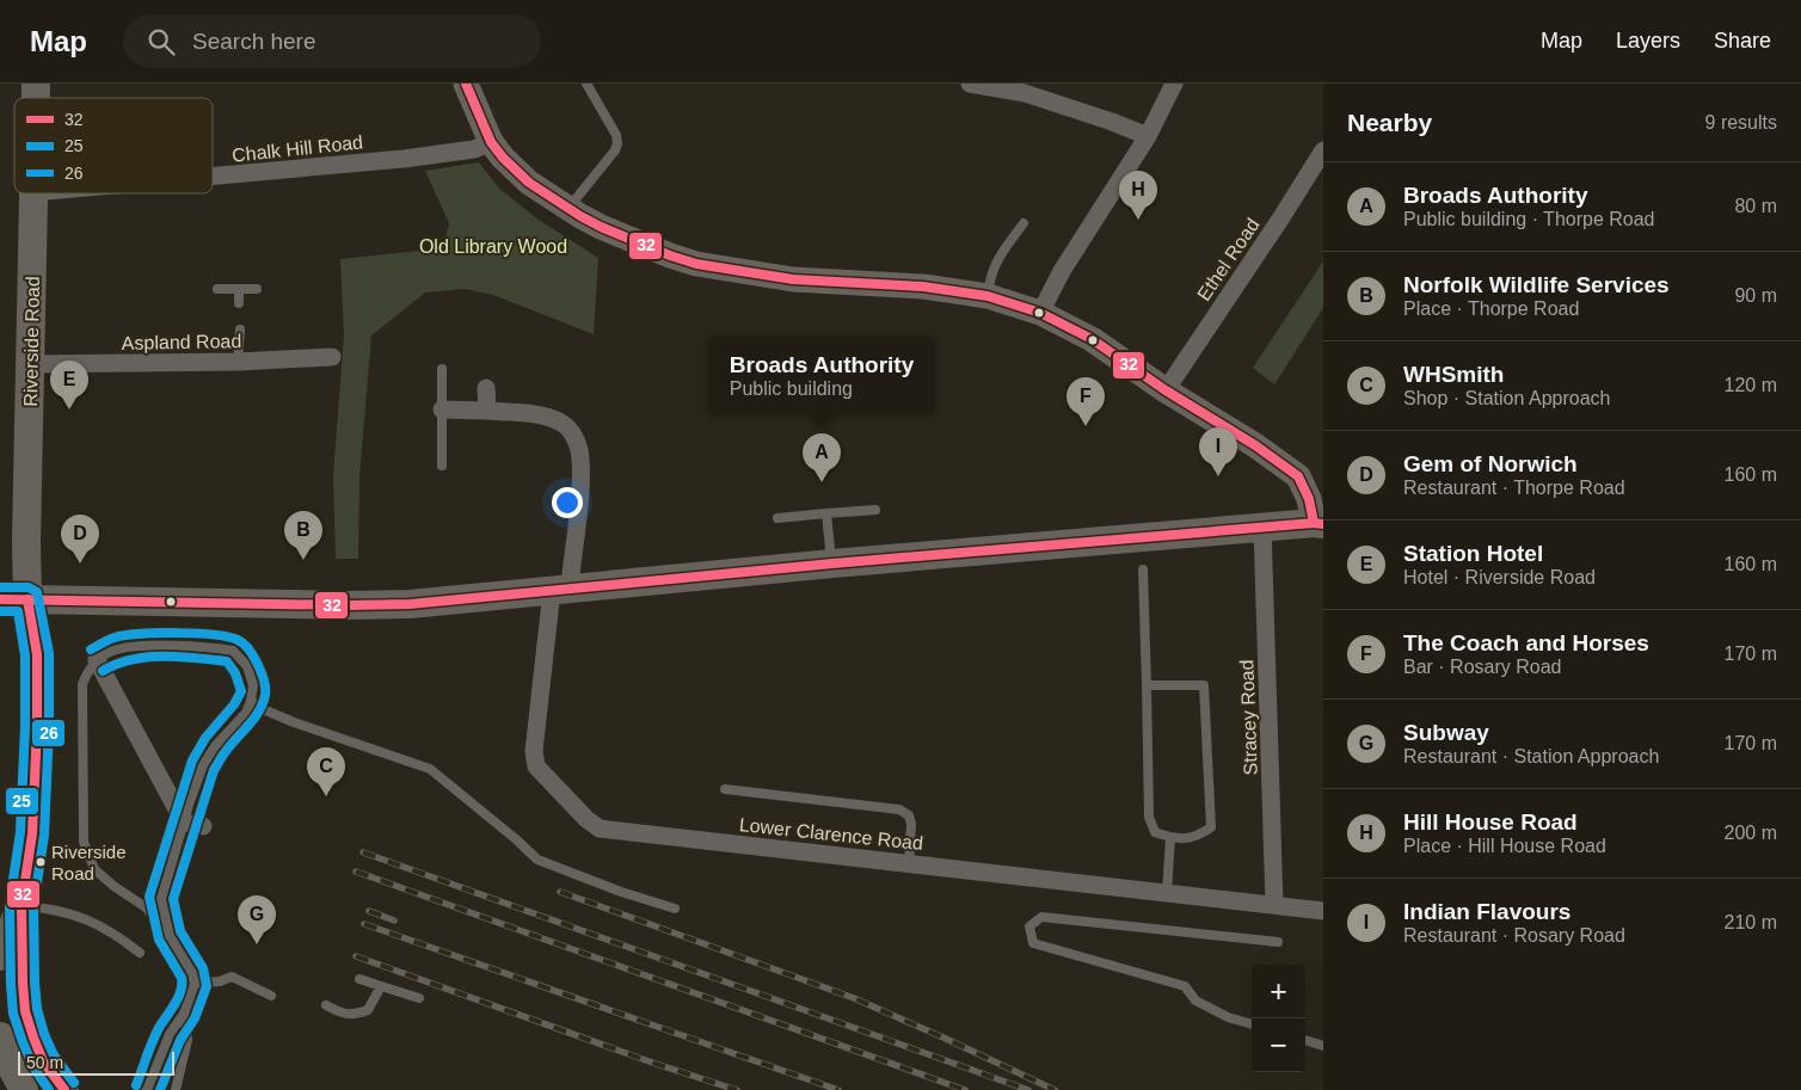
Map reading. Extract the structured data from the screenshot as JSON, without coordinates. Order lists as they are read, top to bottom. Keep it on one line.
{"streets":{"main road":["Riverside Road"],"street":["Chalk Hill Road","Ethel Road","Aspland Road","Stracey Road","Lower Clarence Road"]},"crossings":[["Riverside Road","Aspland Road"],["Stracey Road","Lower Clarence Road"]],"parks":["Old Library Wood"],"places":["Riverside Road"],"lines":["transit line 32","transit line 26","transit line 25"],"legend":["32","25","26"],"scale_bar":"50 m","page":{"header":"Map","search":"Search here","nav":["Map","Layers","Share"],"heading":["Nearby","9 results"],"list":[{"mark":"A","name":"Broads Authority","note":"Public building · Thorpe Road","value":"80 m"},{"mark":"B","name":"Norfolk Wildlife Services","note":"Place · Thorpe Road","value":"90 m"},{"mark":"C","name":"WHSmith","note":"Shop · Station Approach","value":"120 m"},{"mark":"D","name":"Gem of Norwich","note":"Restaurant · Thorpe Road","value":"160 m"},{"mark":"E","name":"Station Hotel","note":"Hotel · Riverside Road","value":"160 m"},{"mark":"F","name":"The Coach and Horses","note":"Bar · Rosary Road","value":"170 m"},{"mark":"G","name":"Subway","note":"Restaurant · Station Approach","value":"170 m"},{"mark":"H","name":"Hill House Road","note":"Place · Hill House Road","value":"200 m"},{"mark":"I","name":"Indian Flavours","note":"Restaurant · Rosary Road","value":"210 m"}],"pins":["H","E","F","I","A","B","D","C","G"],"popup":["Broads Authority","Public building"],"map_buttons":["+","−"],"scale":"50 m"}}
